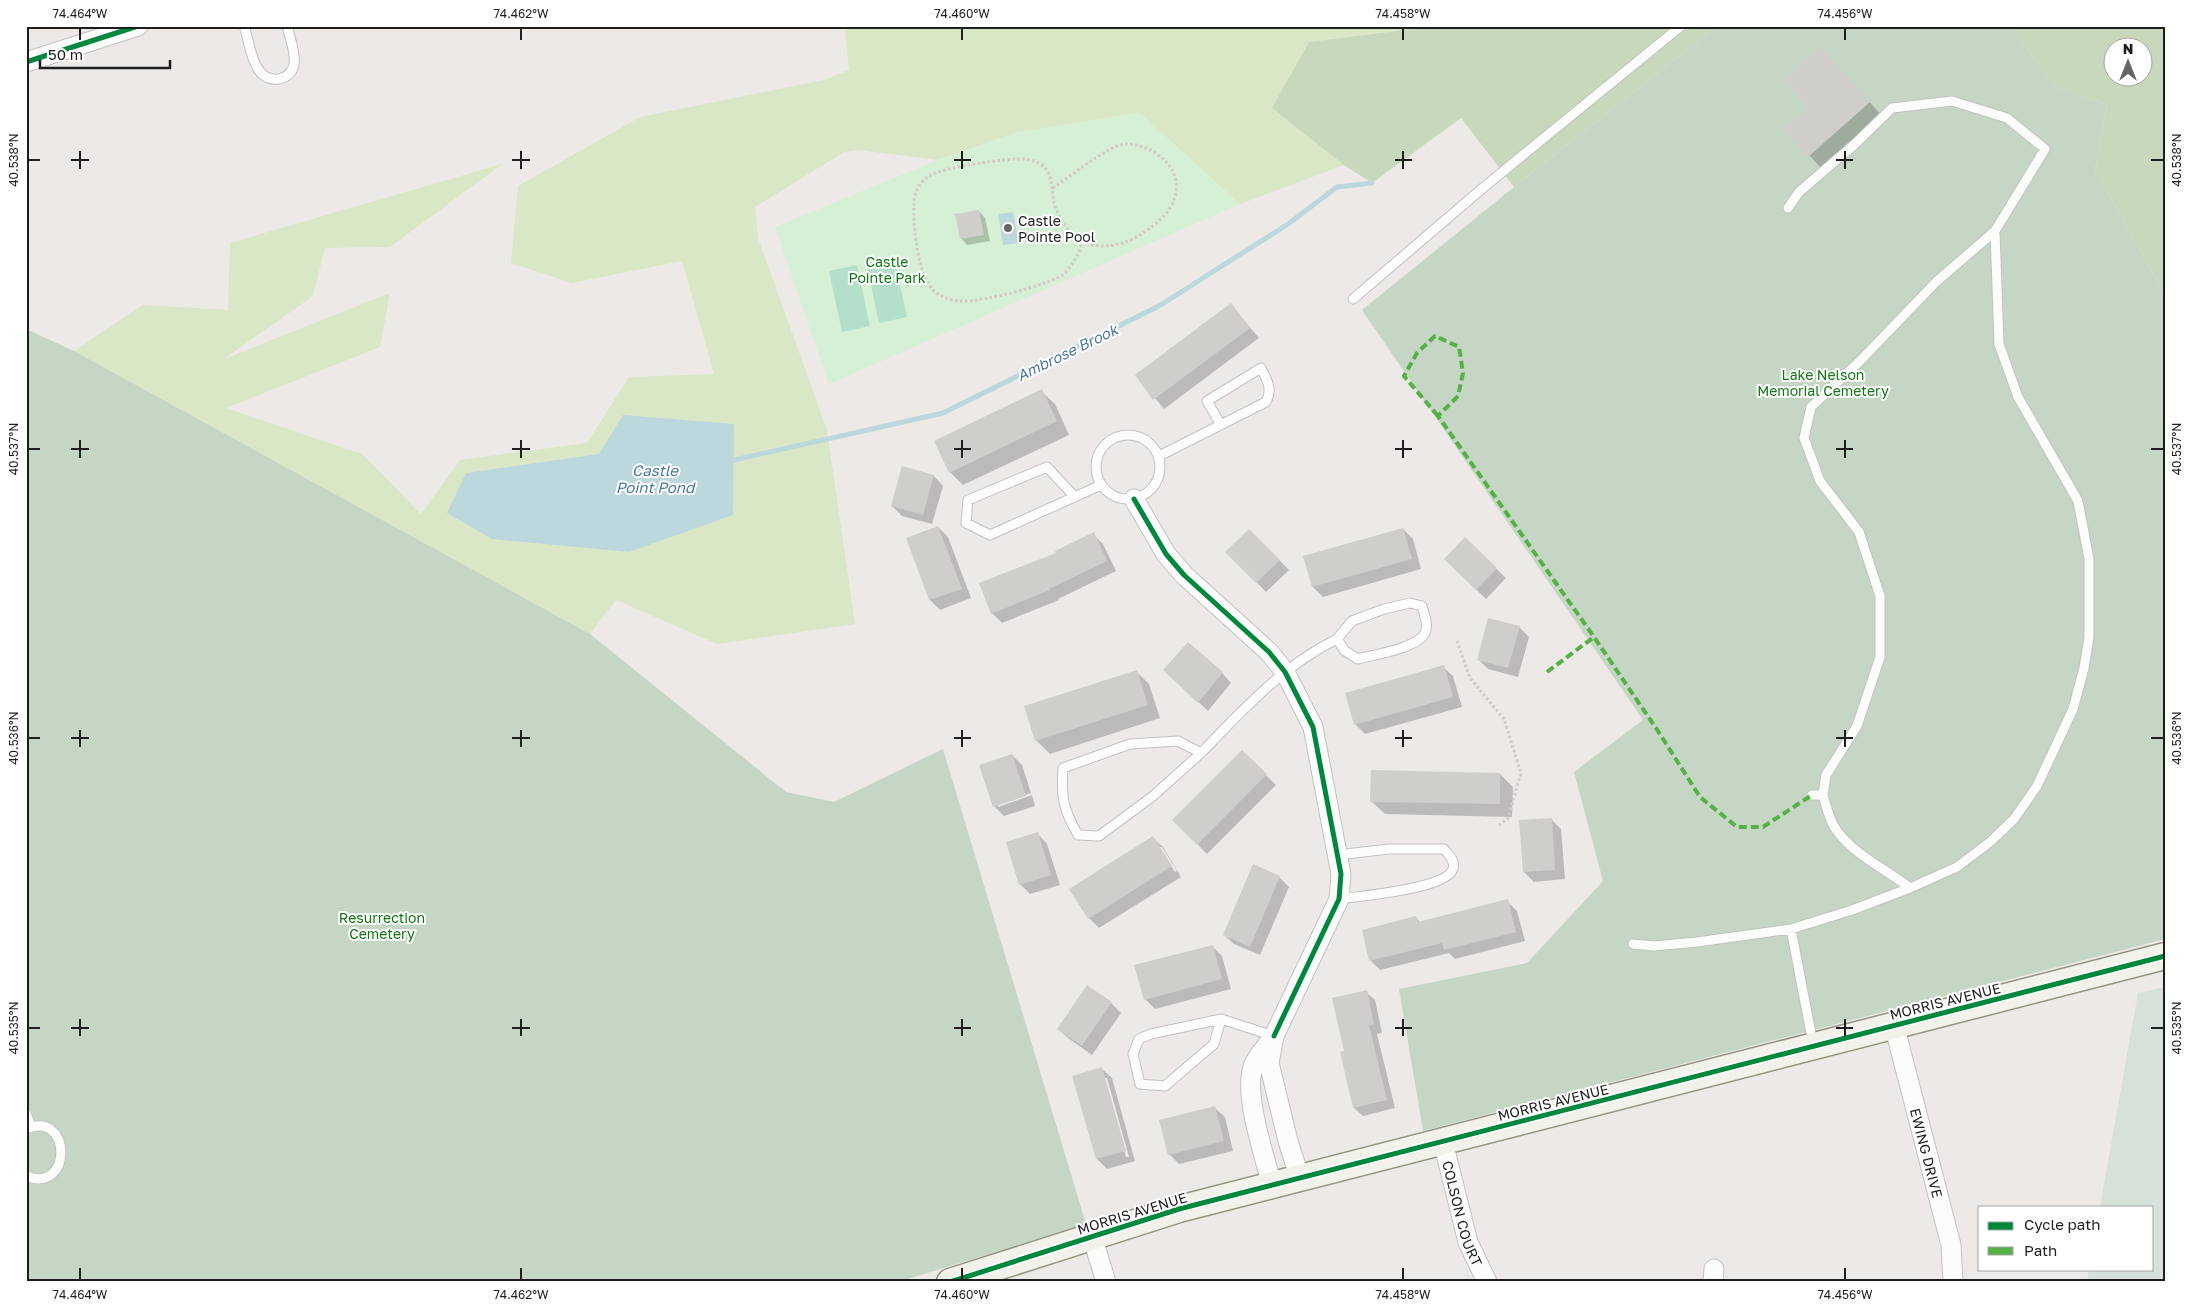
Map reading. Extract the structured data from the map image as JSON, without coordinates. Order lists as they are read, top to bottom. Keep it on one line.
{"streets":{"street":["MORRIS AVENUE","EWING DRIVE","COLSON COURT"]},"crossings":[["MORRIS AVENUE","EWING DRIVE"],["MORRIS AVENUE","COLSON COURT"]],"water":["Ambrose Brook","Castle Point Pond"],"parks":["Castle Pointe Park","Lake Nelson Memorial Cemetery","Resurrection Cemetery"],"places":["Castle Pointe Pool"],"legend":["Cycle path","Path"],"scale_bar":"50 m","north":"top","coordinates":["74.464°W","74.462°W","74.460°W","74.458°W","74.456°W","40.538°N","40.537°N","40.536°N","40.535°N"]}
